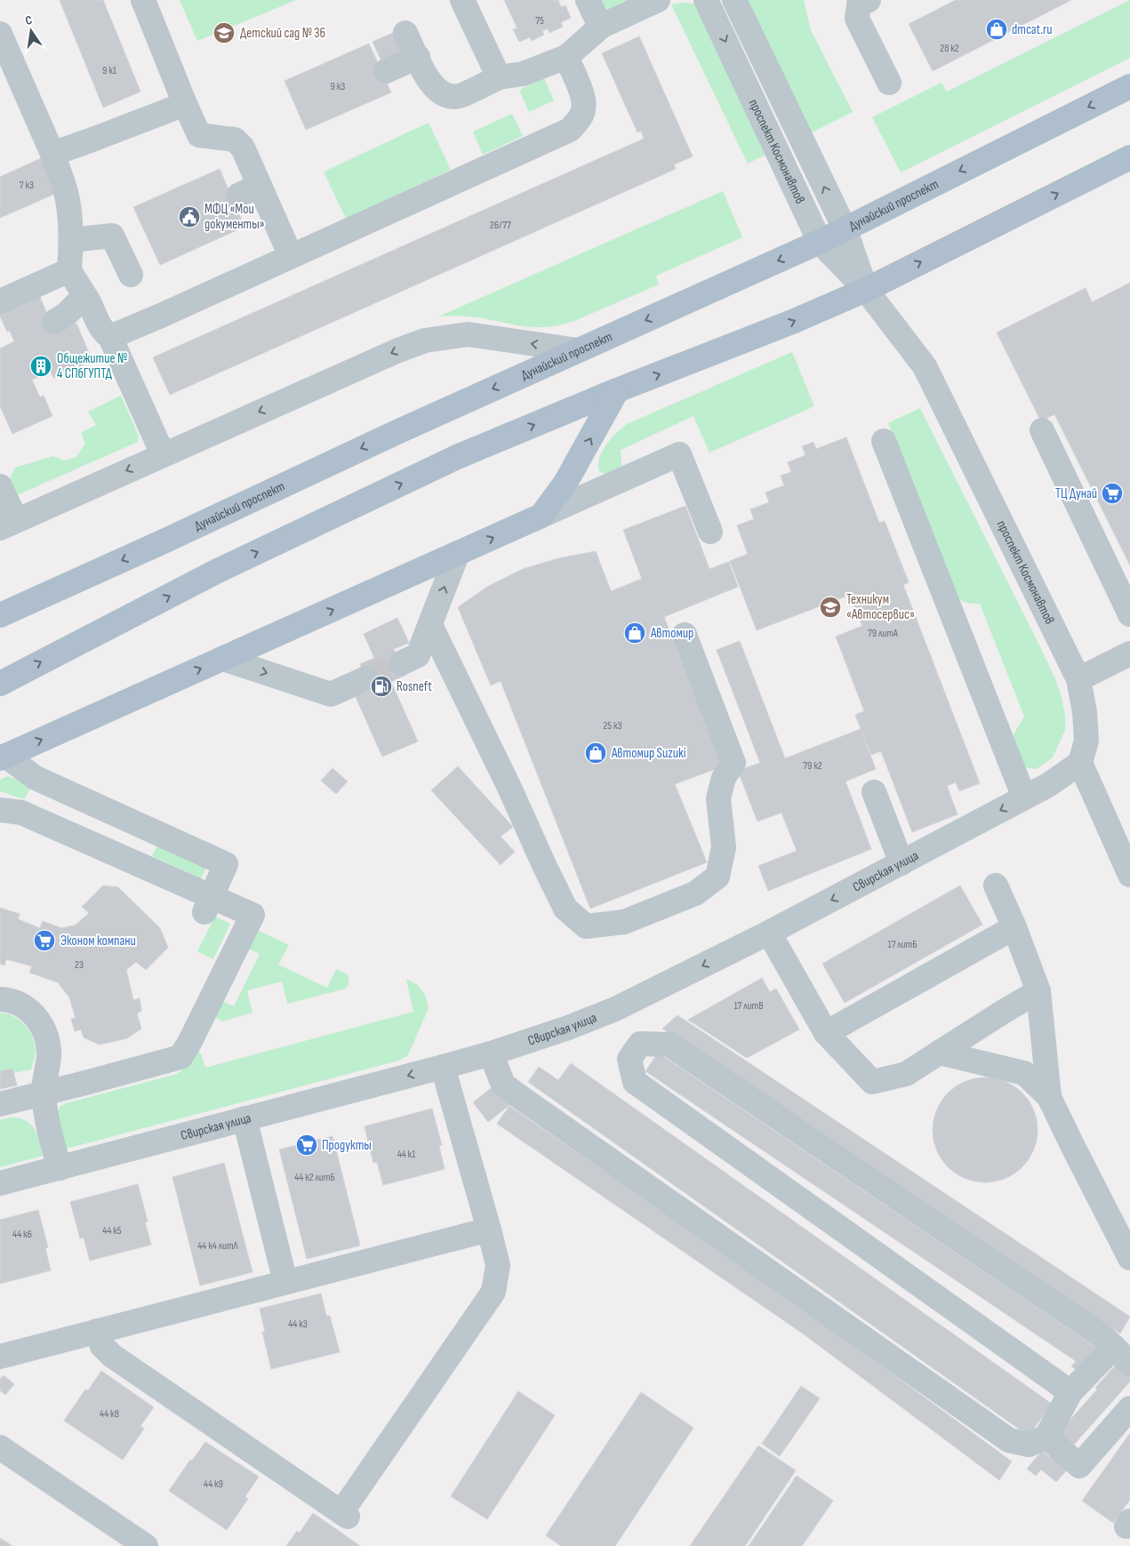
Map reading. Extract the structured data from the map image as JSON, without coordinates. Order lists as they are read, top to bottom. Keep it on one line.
{"streets":{"main road":["Дунайский проспект"],"street":["проспект Космонавтов","Свирская улица"]},"crossings":[["проспект Космонавтов","Дунайский проспект"],["проспект Космонавтов","Свирская улица"]],"places":{"shop":["dmcat.ru","Автомир","Автомир Suzuki"],"school or university":["Детский сад № 36","Техникум «Автосервис»"],"public building":["МФЦ «Мои документы»"],"building":["Общежитие № 4 СПбГУПТД"],"supermarket":["ТЦ Дунай","Эконом компани","Продукты"],"fuel station":["Rosneft"]},"house_numbers":["75","28 к2","9 к1","9 к3","7 к3","26/77","79 литА","25 к3","79 к2","17 литБ","23","17 литВ","44 к1","44 к2 литБ","44 к5","44 к6","44 к4 литЛ","44 к3","44 к8","44 к9"],"north":"top"}
